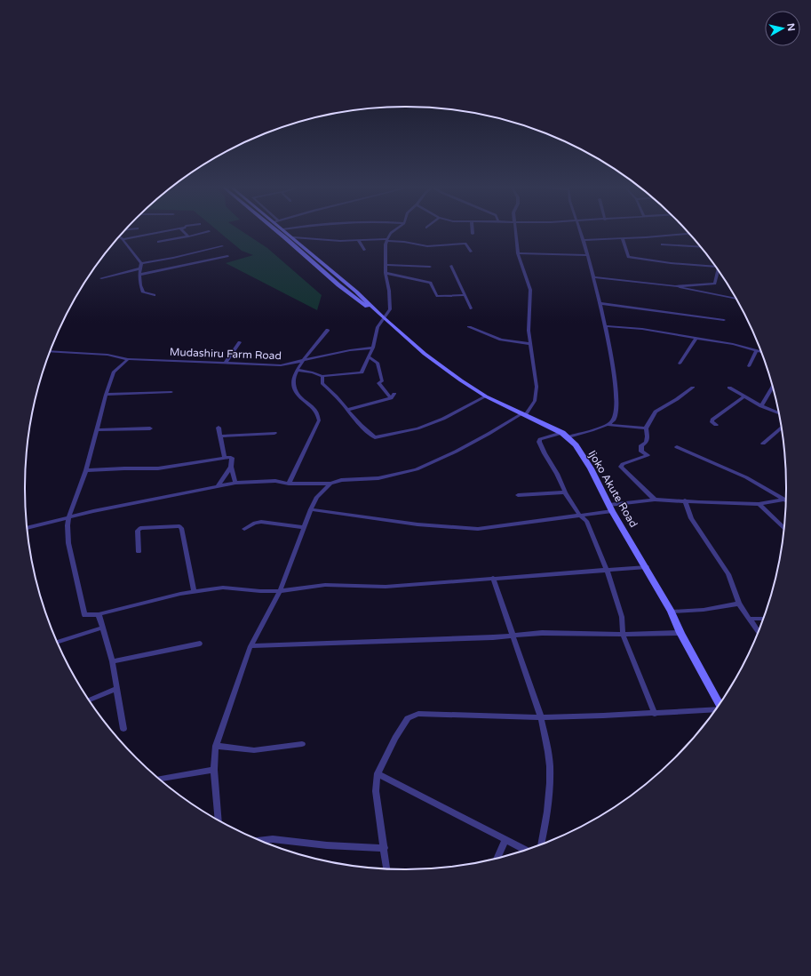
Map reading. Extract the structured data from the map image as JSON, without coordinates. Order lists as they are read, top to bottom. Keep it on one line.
{"streets":{"main road":["Ijoko Akute Road"],"street":["Mudashiru Farm Road"]},"north":"right"}
